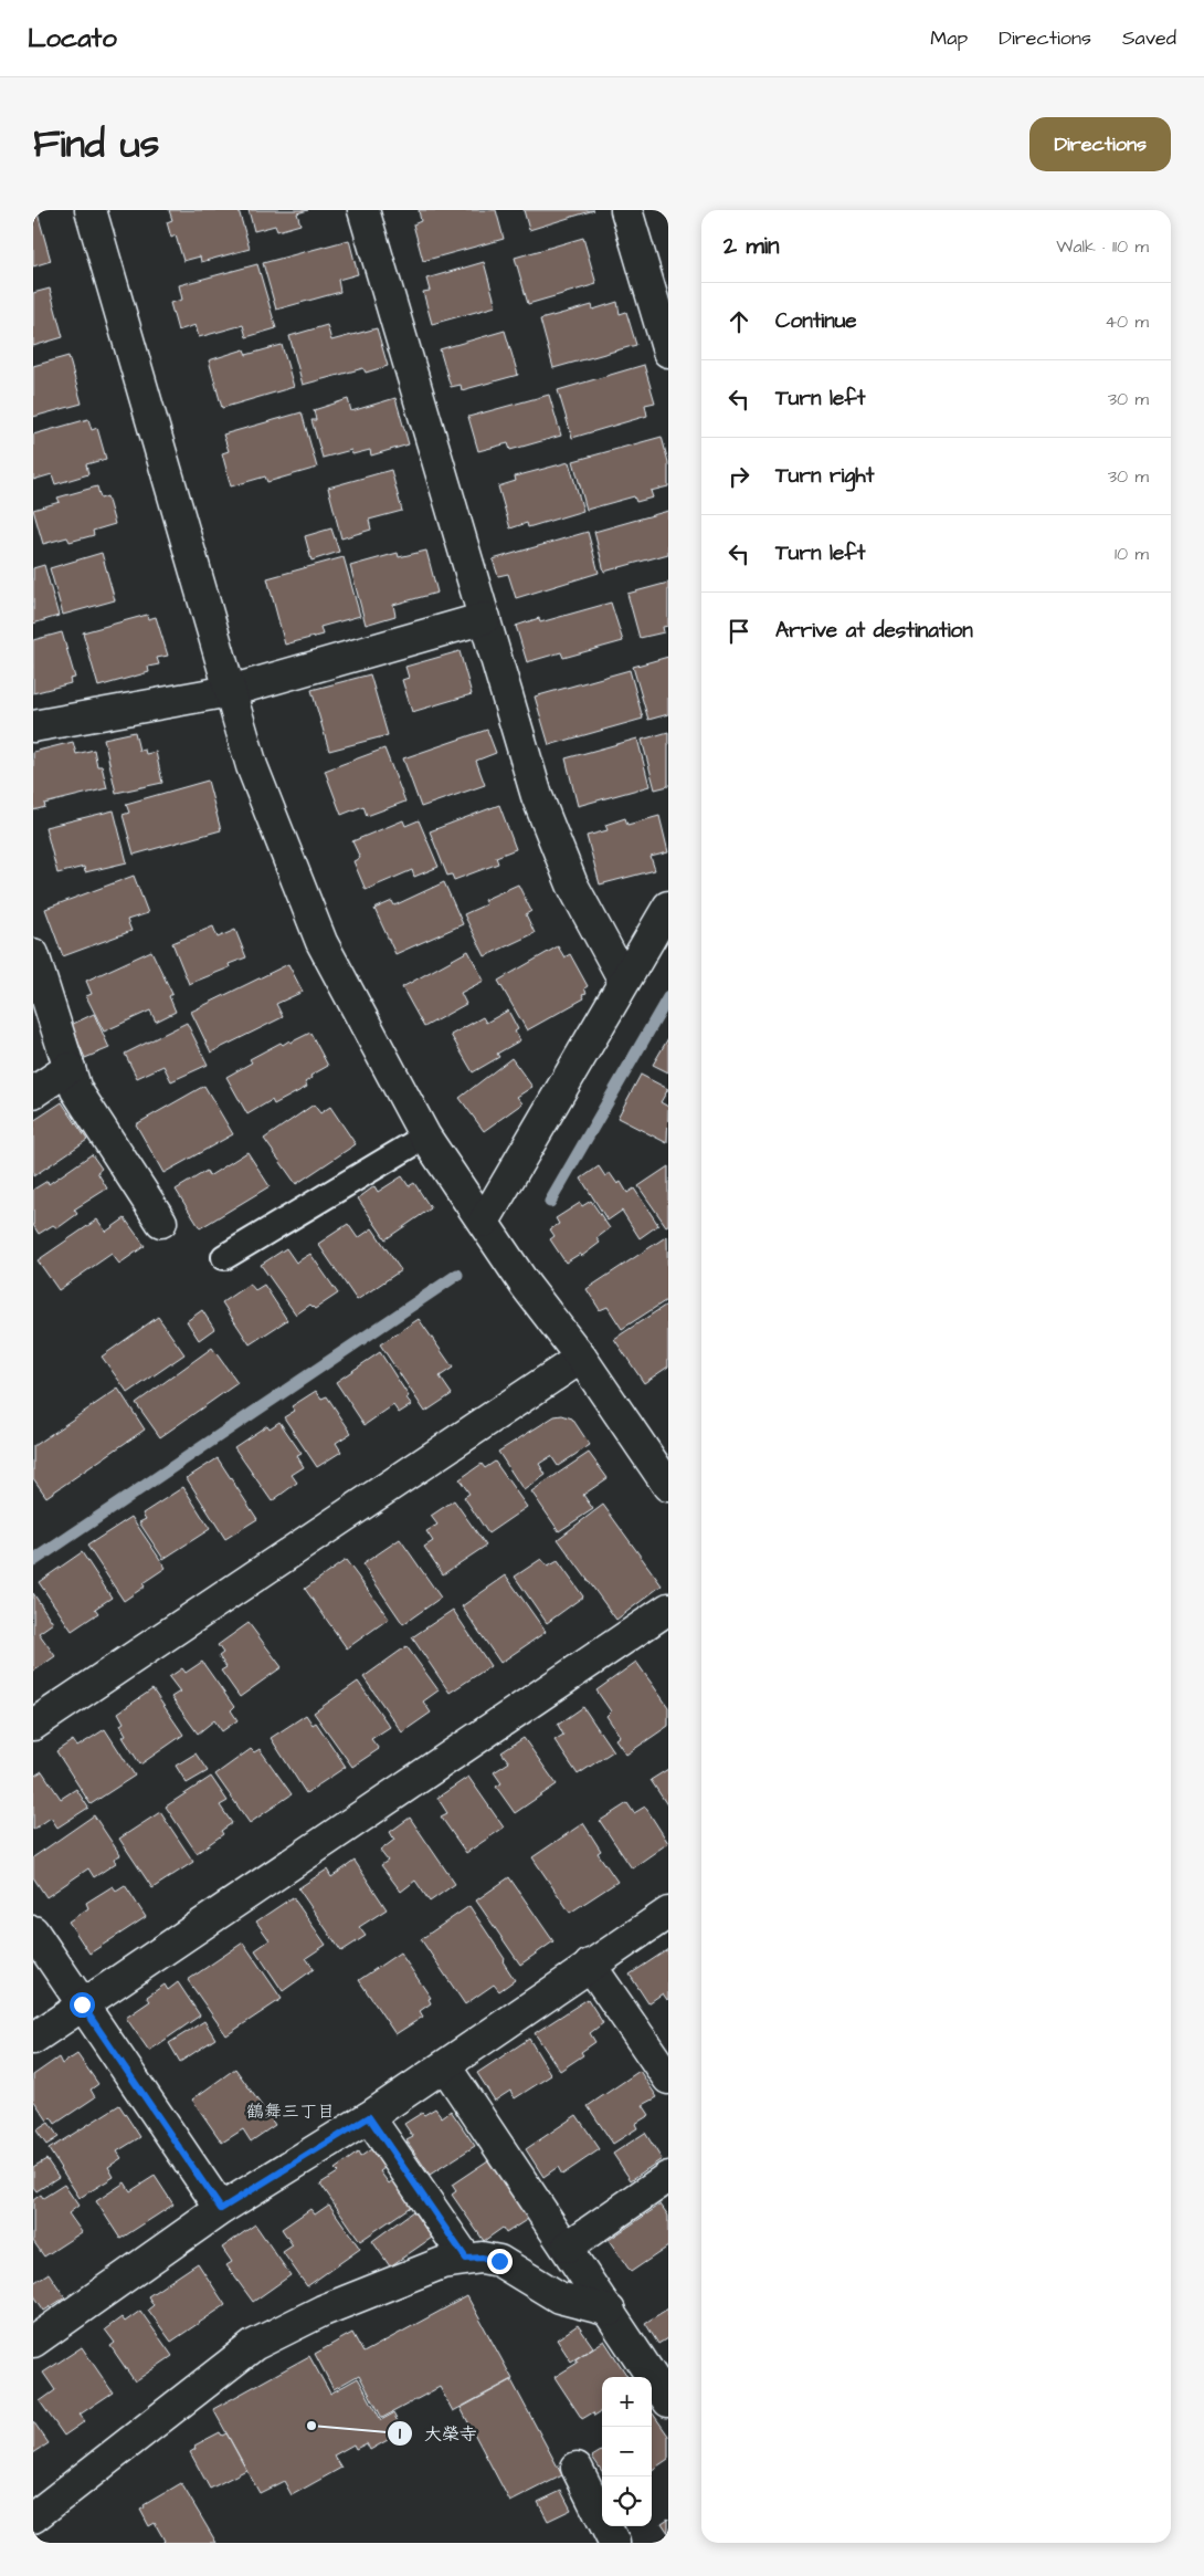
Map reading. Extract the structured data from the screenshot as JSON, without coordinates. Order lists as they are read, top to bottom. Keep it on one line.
{"districts":["鶴舞三丁目"],"places":["大榮寺"],"page":{"header":"Locato","nav":["Map","Directions","Saved"],"title":"Find us","buttons":"Directions","heading":["2 min","Walk · 110 m"],"list":[["Continue","40 m"],["Turn left","30 m"],["Turn right","30 m"],["Turn left","10 m"],"Arrive at destination"],"map_buttons":["+","−"]}}
